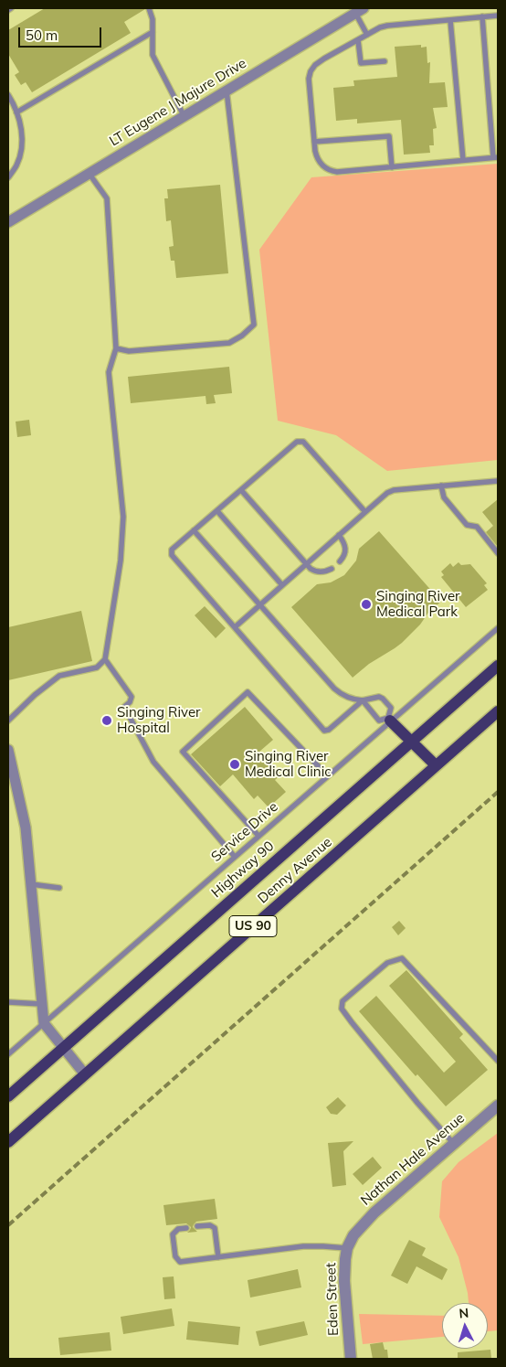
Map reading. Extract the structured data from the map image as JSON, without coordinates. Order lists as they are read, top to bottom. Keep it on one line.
{"streets":{"main road":["Highway 90","Denny Avenue","US 90"],"street":["LT Eugene J Majure Drive","Nathan Hale Avenue","Eden Street"],"lane":["Service Drive"]},"crossings":[["Nathan Hale Avenue","Eden Street"]],"places":["Singing River Medical Park","Singing River Hospital","Singing River Medical Clinic"],"scale_bar":"50 m","north":"top"}
